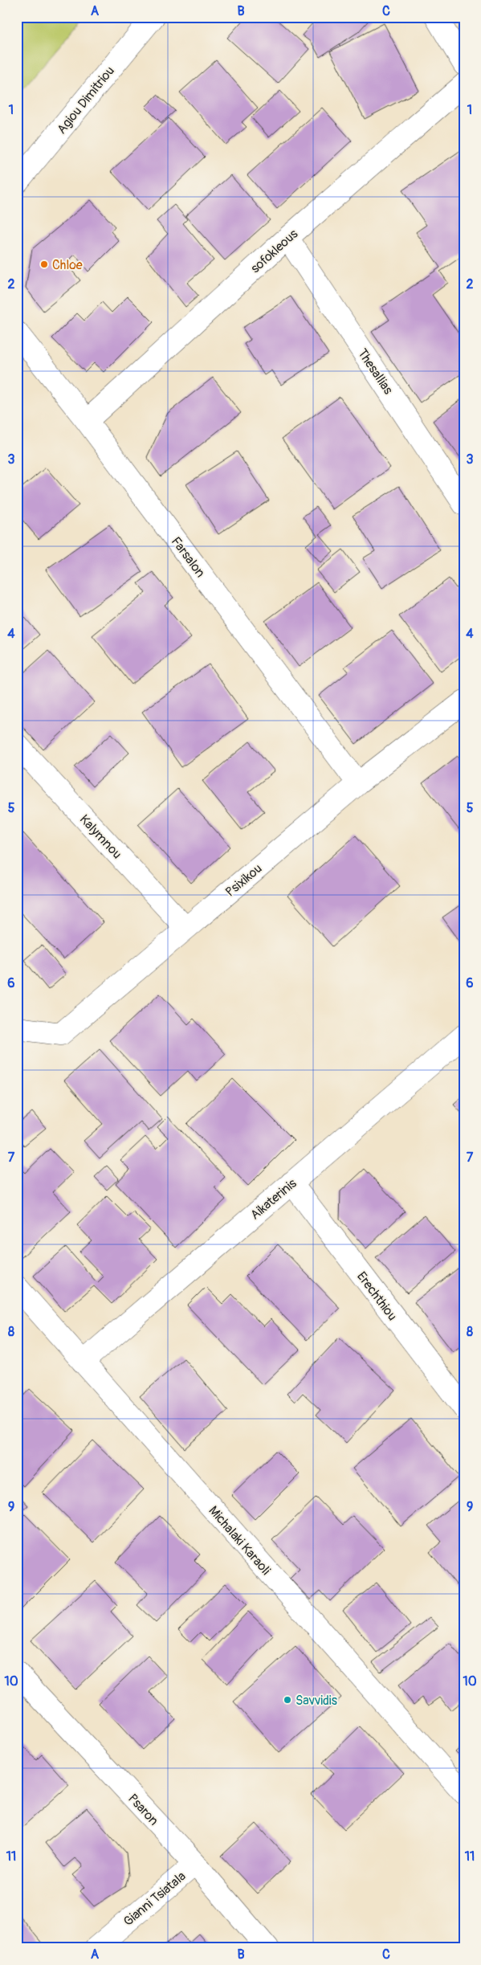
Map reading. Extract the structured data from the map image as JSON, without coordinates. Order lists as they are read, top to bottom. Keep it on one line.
{"streets":{"street":["Agiou Dimitriou","sofokleous","Thesallias","Farsalon","Kalymnou","Psixikou","Aikaterinis","Erechthiou","Michalaki Karaoli","Psaron","Gianni Tsiatala"]},"crossings":[["sofokleous","Thesallias"],["sofokleous","Farsalon"],["Farsalon","Psixikou"],["Kalymnou","Psixikou"],["Aikaterinis","Erechthiou"],["Aikaterinis","Michalaki Karaoli"],["Psaron","Gianni Tsiatala"]],"places":["Chloe","Savvidis"],"grid":{"columns":["A","B","C"],"rows":["1","2","3","4","5","6","7","8","9","10","11"]}}
